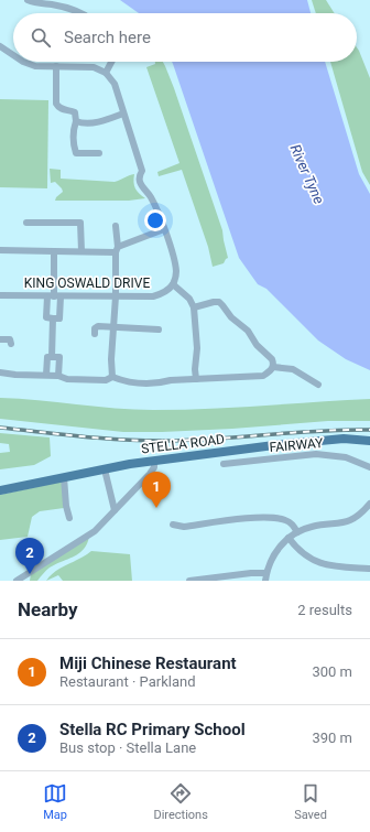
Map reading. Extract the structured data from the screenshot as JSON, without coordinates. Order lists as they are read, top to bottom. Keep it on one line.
{"streets":{"main road":["STELLA ROAD"],"street":["KING OSWALD DRIVE","FAIRWAY"]},"water":["River Tyne"],"page":{"search":"Search here","pins":["1","2"],"heading":["Nearby","2 results"],"list":[{"mark":"1","name":"Miji Chinese Restaurant","note":"Restaurant · Parkland","value":"300 m"},{"mark":"2","name":"Stella RC Primary School","note":"Bus stop · Stella Lane","value":"390 m"}],"nav":["Map","Directions","Saved"]}}
